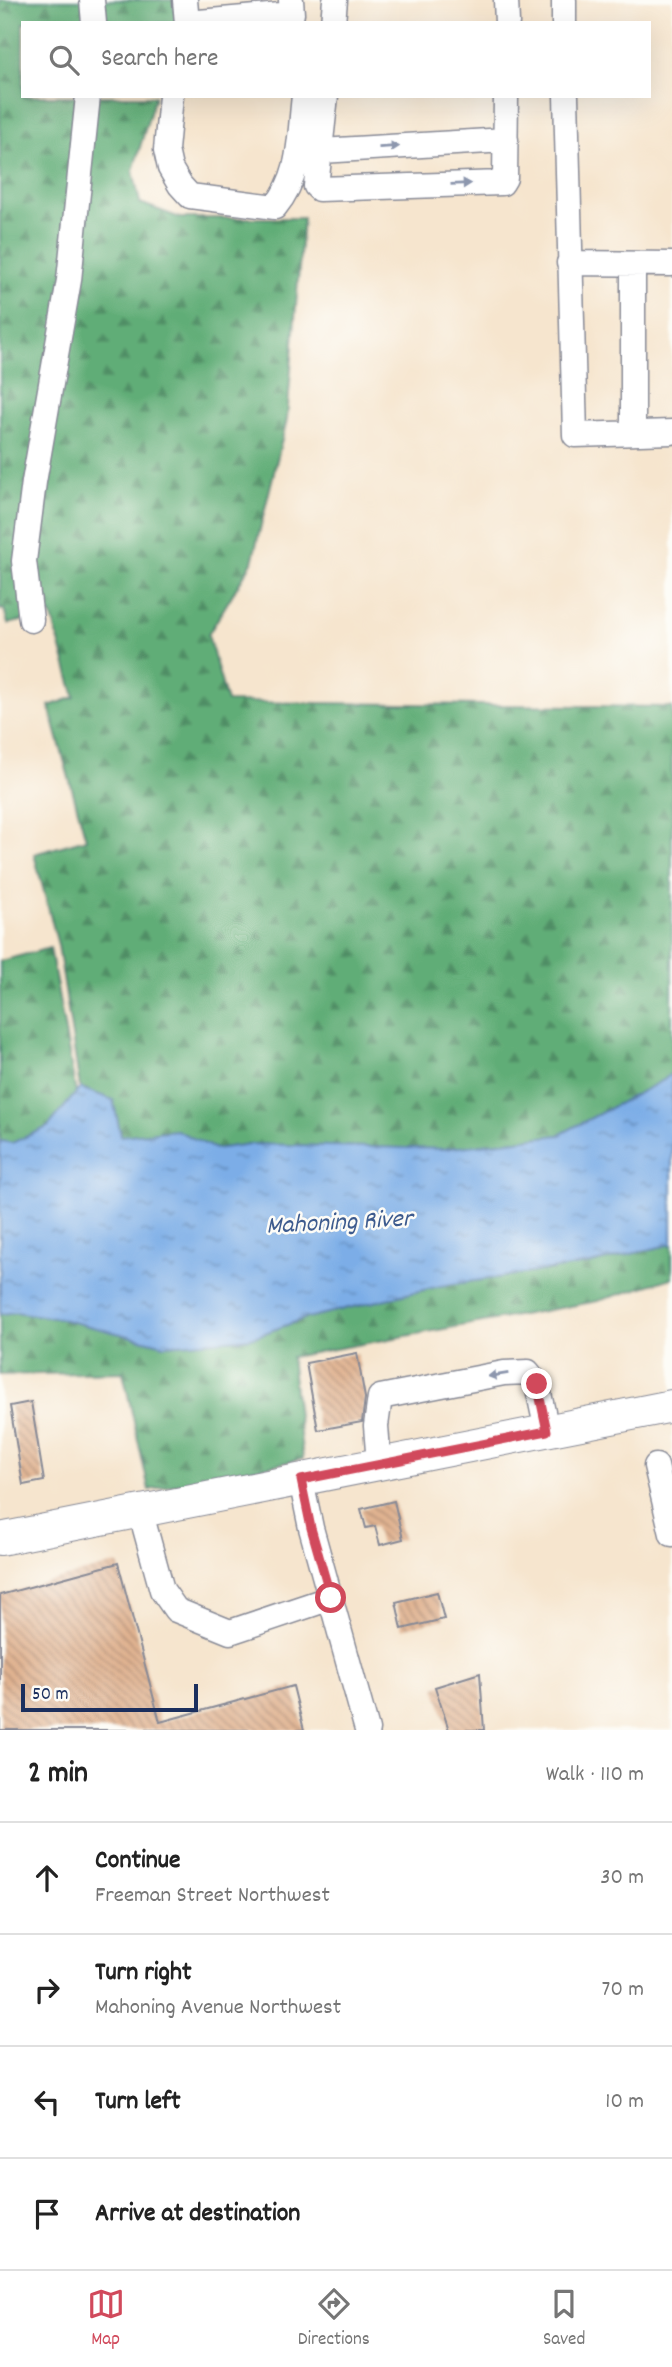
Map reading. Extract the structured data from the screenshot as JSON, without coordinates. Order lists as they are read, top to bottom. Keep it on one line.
{"water":["Mahoning River"],"scale_bar":"50 m","page":{"search":"Search here","scale":"50 m","heading":["2 min","Walk · 110 m"],"list":[["Continue","Freeman Street Northwest","30 m"],["Turn right","Mahoning Avenue Northwest","70 m"],["Turn left","10 m"],"Arrive at destination"],"nav":["Map","Directions","Saved"]}}
